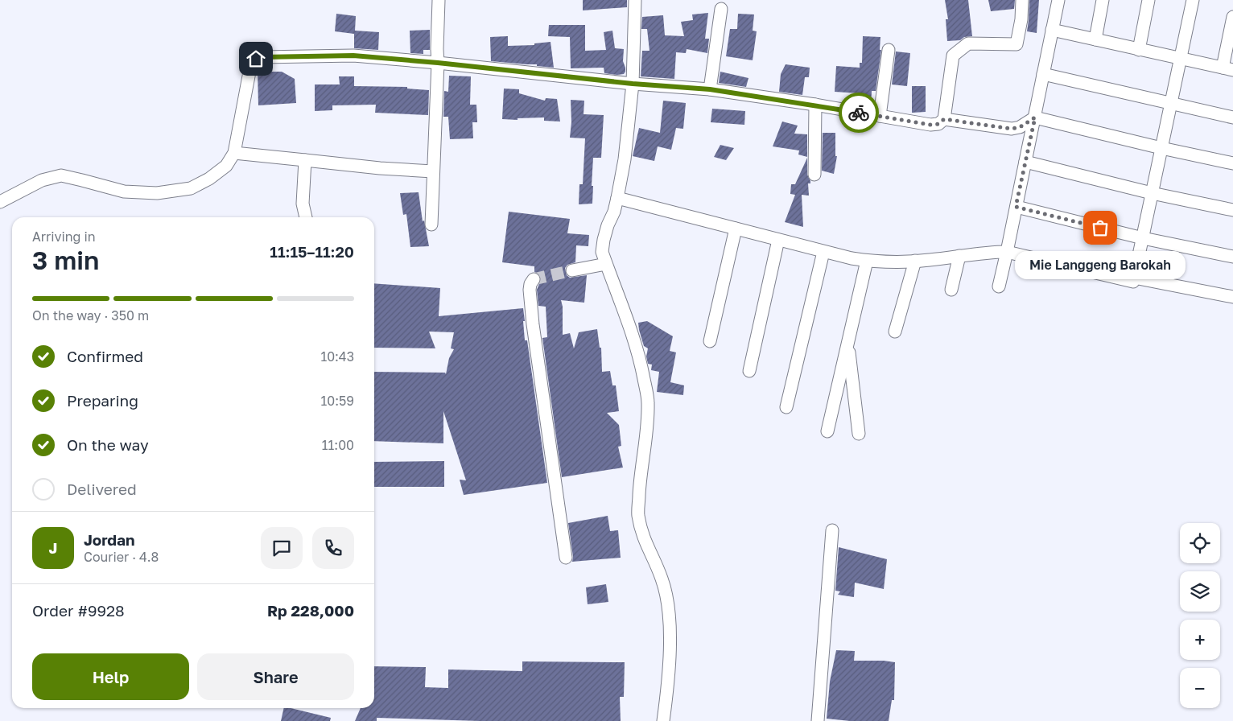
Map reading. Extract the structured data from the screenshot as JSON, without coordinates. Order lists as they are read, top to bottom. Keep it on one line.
{"places":["Mie Langgeng Barokah"],"page":{"heading":["3 min","Arriving in","11:15–11:20"],"panel":["Jordan","Courier · 4.8","Order #9928","Rp 228,000"],"bubble":"Mie Langgeng Barokah","bar":"On the way · 350 m","list":[["Confirmed","10:43"],["Preparing","10:59"],["On the way","11:00"],"Delivered"],"map_buttons":["+","−"],"round":"J","buttons":["Help","Share"]}}
